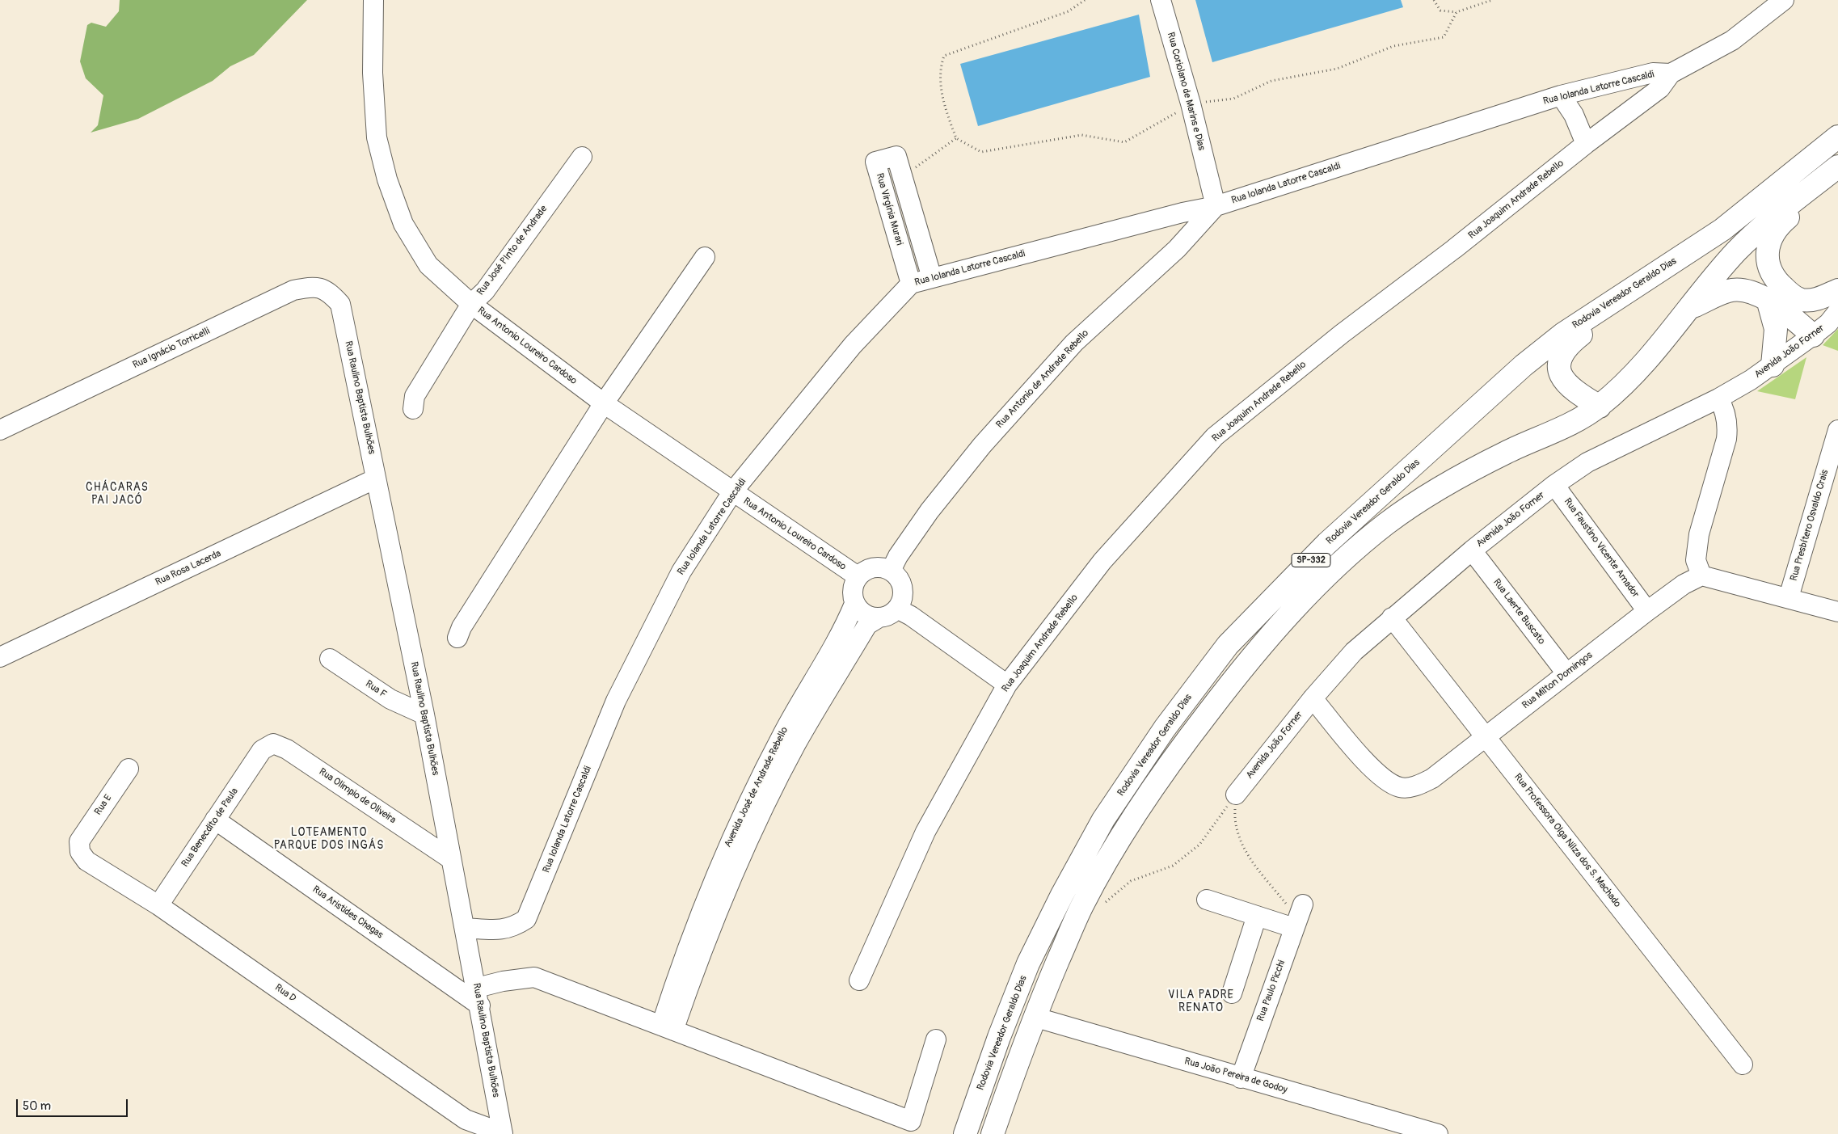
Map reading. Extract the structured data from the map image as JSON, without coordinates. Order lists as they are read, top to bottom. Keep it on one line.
{"streets":{"main road":["Rodovia Vereador Geraldo Dias","SP-332"],"street":["Rua Iolanda Latorre Cascaldi","Rua Coriolano de Marins e Dias","Rua Joaquim Andrade Rebello","Rua Virgínia Murari","Rua José PInto de Andrade","Rua Antonio Loureiro Cardoso","Rua Ignácio Torricelli","Avenida João Forner","Rua Antonio de Andrade Rebello","Rua Raulino Baptista Bulhões","Rua Presbítero Osvaldo Crais","Rua Faustino Vicente Amador","Rua Rosa Lacerda","Rua Laerte Buscato","Rua Milton Domingos","Rua F","Avenida José de Andrade Rebello","Rua Olimpio de Oliveira","Rua E","Rua Benecdito de Paula","Rua Professora Olga Nilza dos S. Machado","Rua Aristides Chagas","Rua Paulo Picchi","Rua D","Rua João Pereira de Godoy"]},"crossings":[["Rua Iolanda Latorre Cascaldi","Rua Coriolano de Marins e Dias"],["Rua Iolanda Latorre Cascaldi","Rua Joaquim Andrade Rebello"],["Rua Iolanda Latorre Cascaldi","Rua Virgínia Murari"],["Rua Iolanda Latorre Cascaldi","Rua Antonio Loureiro Cardoso"],["Rua Iolanda Latorre Cascaldi","Rua Antonio de Andrade Rebello"],["Rua Iolanda Latorre Cascaldi","Rua Raulino Baptista Bulhões"],["Rua Coriolano de Marins e Dias","Rua Antonio de Andrade Rebello"],["Rua José PInto de Andrade","Rua Antonio Loureiro Cardoso"],["Rua Antonio Loureiro Cardoso","Rua Antonio de Andrade Rebello"],["Rua Antonio Loureiro Cardoso","Avenida José de Andrade Rebello"],["Rua Ignácio Torricelli","Rua Raulino Baptista Bulhões"],["Avenida João Forner","Rua Faustino Vicente Amador"],["Avenida João Forner","Rua Laerte Buscato"],["Avenida João Forner","Rua Milton Domingos"],["Avenida João Forner","Rua Professora Olga Nilza dos S. Machado"],["Rua Antonio de Andrade Rebello","Avenida José de Andrade Rebello"],["Rua Raulino Baptista Bulhões","Rua Rosa Lacerda"],["Rua Raulino Baptista Bulhões","Rua F"],["Rua Raulino Baptista Bulhões","Rua Olimpio de Oliveira"],["Rua Raulino Baptista Bulhões","Rua Aristides Chagas"],["Rua Raulino Baptista Bulhões","Rua D"],["Rua Faustino Vicente Amador","Rua Milton Domingos"],["SP-332","Rua João Pereira de Godoy"],["Rua Laerte Buscato","Rua Milton Domingos"],["Rua Milton Domingos","Rua Professora Olga Nilza dos S. Machado"],["Rua Olimpio de Oliveira","Rua Benecdito de Paula"],["Rua E","Rua D"],["Rua Benecdito de Paula","Rua Aristides Chagas"],["Rua Benecdito de Paula","Rua D"],["Rua Paulo Picchi","Rua João Pereira de Godoy"]],"districts":["CHÁCARAS PAI JACÓ","LOTEAMENTO PARQUE DOS INGÁS","VILA PADRE RENATO"],"scale_bar":"50 m"}
